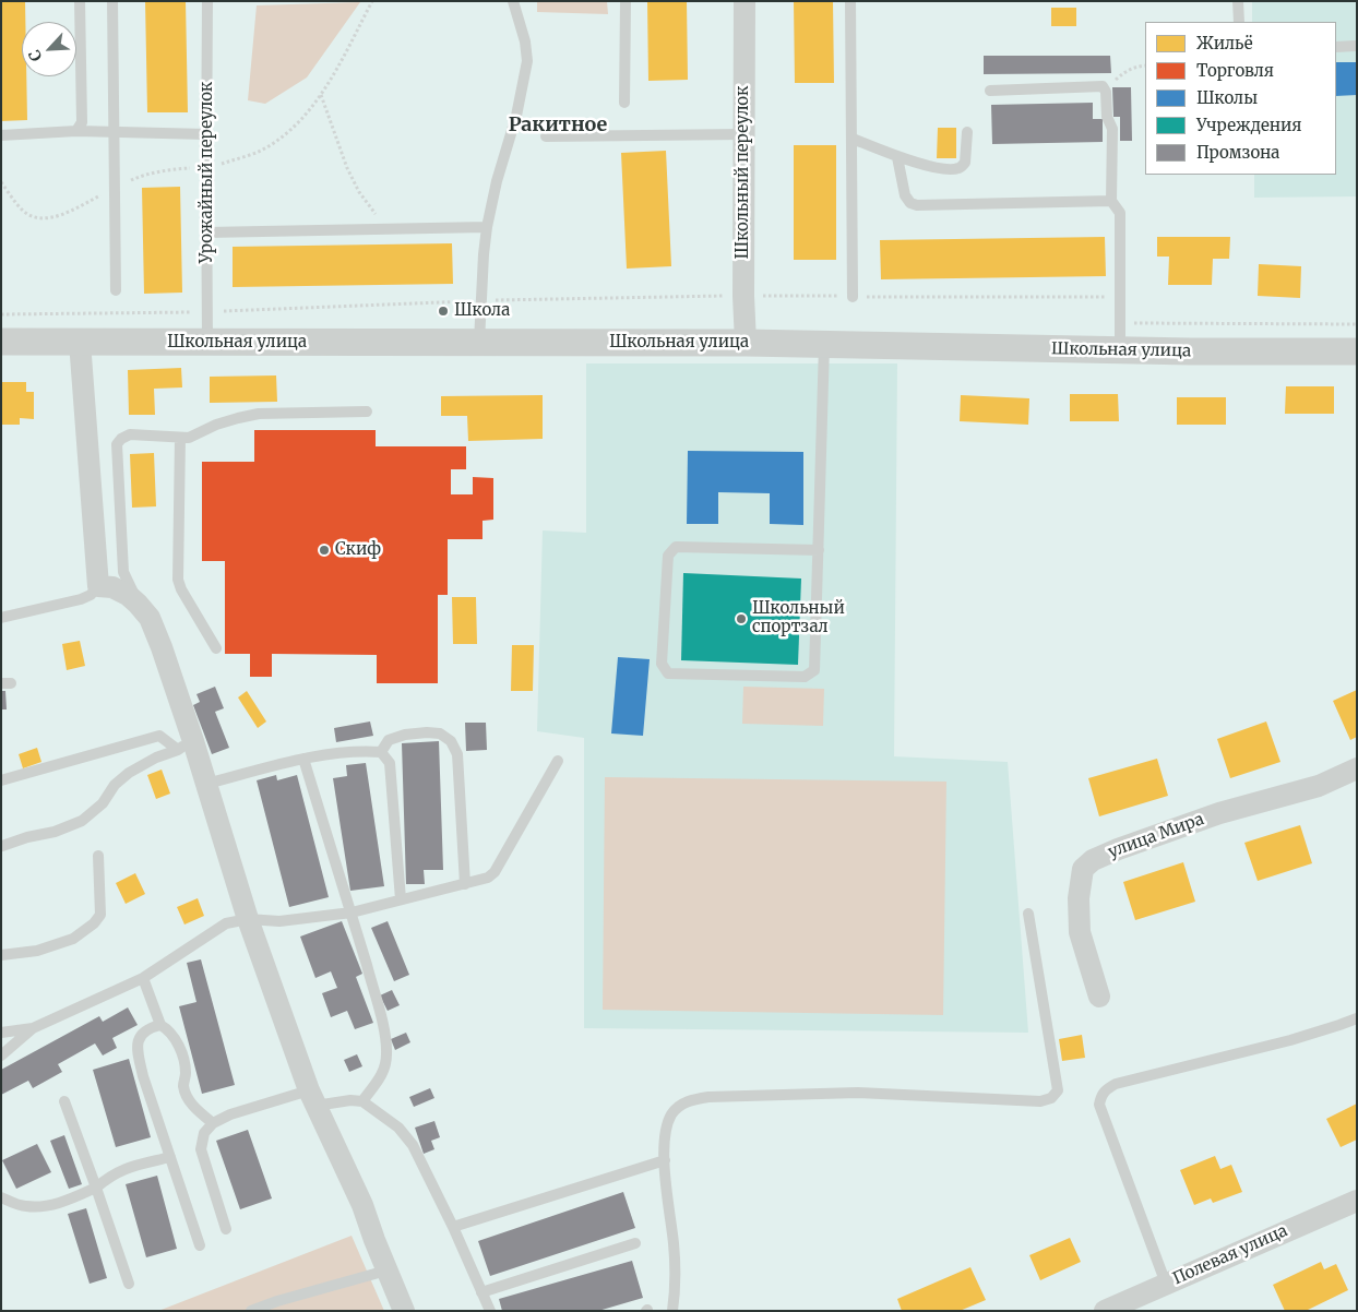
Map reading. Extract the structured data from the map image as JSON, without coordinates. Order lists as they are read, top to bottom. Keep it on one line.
{"streets":{"street":["Школьный переулок","Школьная улица","улица Мира","Полевая улица"],"lane":["Урожайный переулок"]},"crossings":[["Урожайный переулок","Школьная улица"],["Школьный переулок","Школьная улица"]],"districts":["Ракитное"],"places":["Школа","Скиф","Школьный спортзал"],"legend":["Жильё","Торговля","Школы","Учреждения","Промзона"],"north":"bottom left"}
